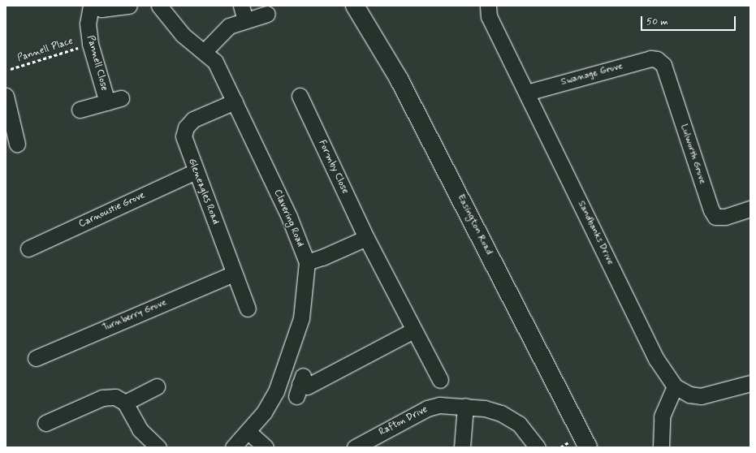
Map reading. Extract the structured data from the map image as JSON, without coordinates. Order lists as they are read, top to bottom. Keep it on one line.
{"streets":{"main road":["Easington Road"],"street":["Pannell Close","Swanage Grove","Lulworth Grove","Formby Close","Gleneagles Road","Carnoustie Grove","Clavering Road","Sandbanks Drive","Turnberry Grove","Rafton Drive"],"path":["Pannell Place"]},"crossings":[["Swanage Grove","Lulworth Grove"],["Swanage Grove","Sandbanks Drive"],["Gleneagles Road","Carnoustie Grove"],["Gleneagles Road","Clavering Road"],["Gleneagles Road","Turnberry Grove"]],"scale_bar":"50 m"}
